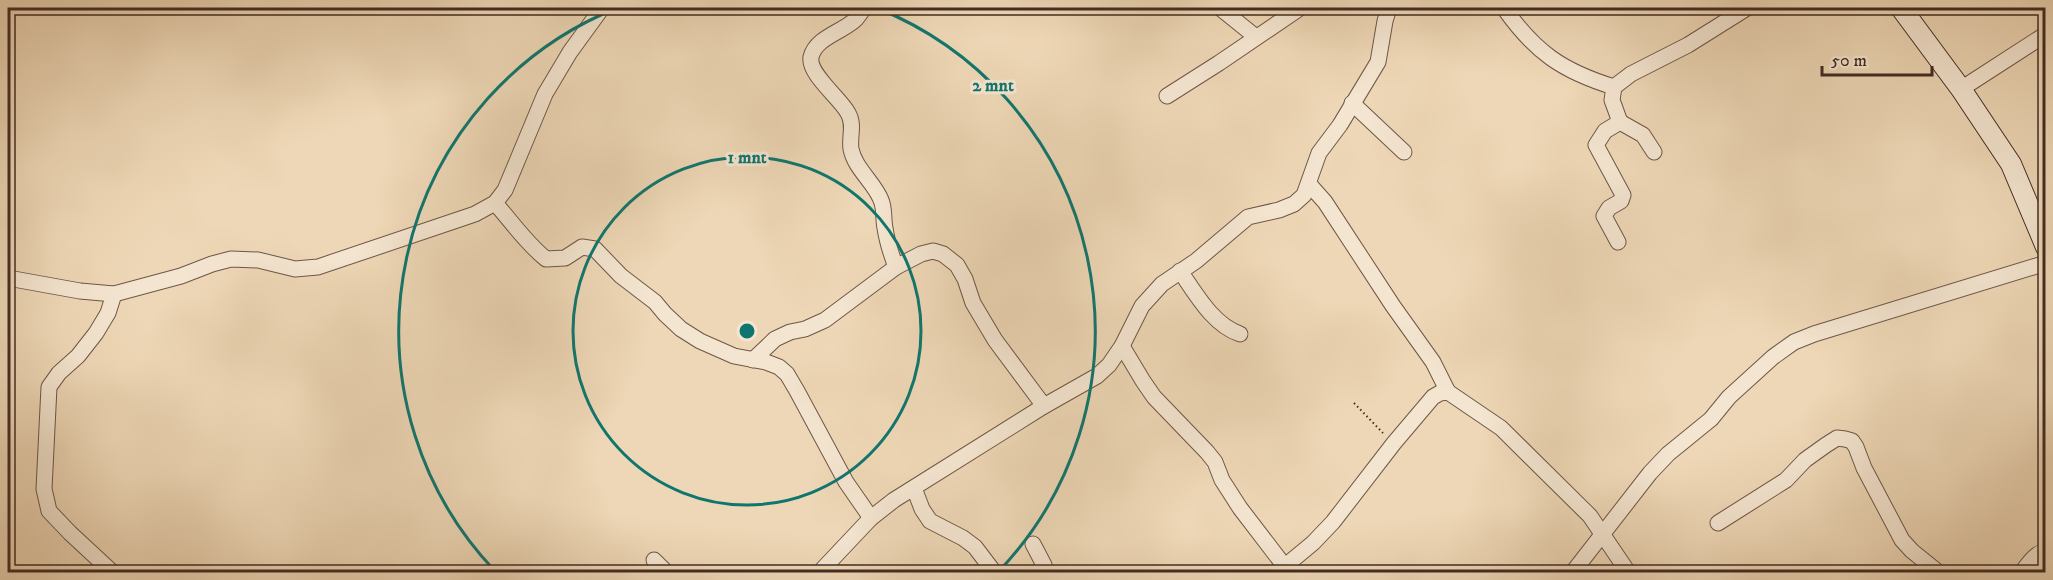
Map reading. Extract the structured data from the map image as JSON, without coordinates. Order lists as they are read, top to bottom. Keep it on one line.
{"scale_bar":"50 m","rings":["2 mnt","1 mnt"]}
